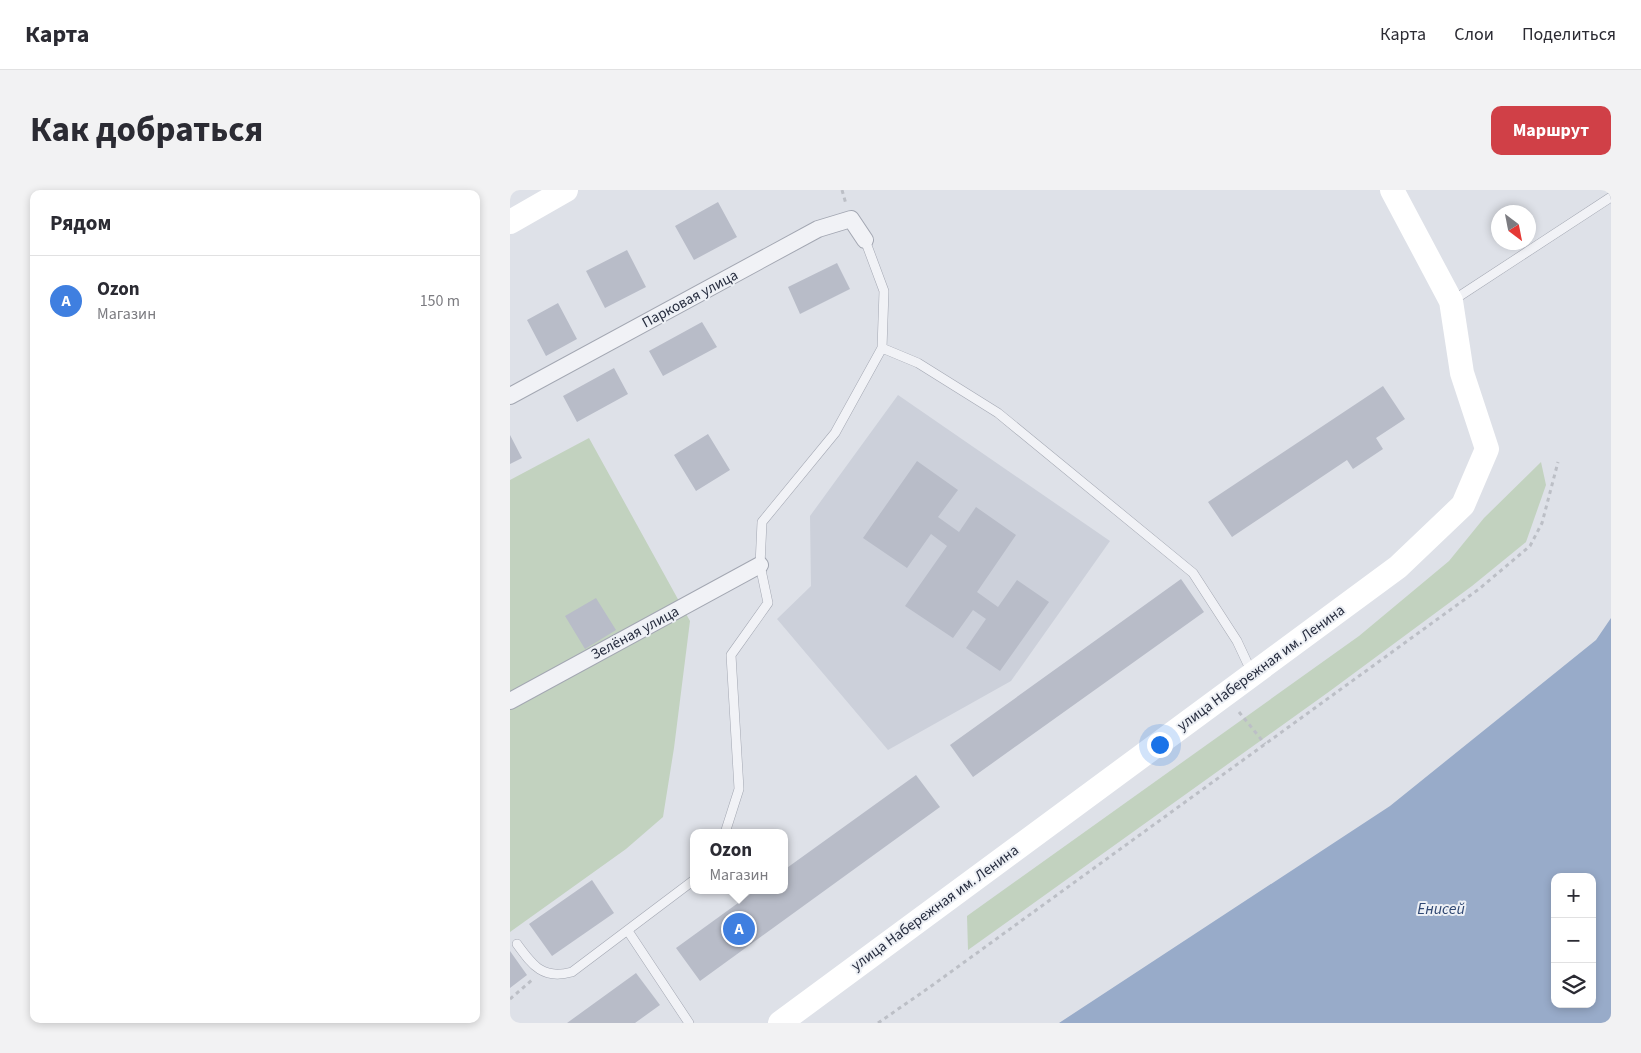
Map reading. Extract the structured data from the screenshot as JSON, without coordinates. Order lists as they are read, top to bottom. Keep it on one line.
{"streets":{"street":["Парковая улица","Зелёная улица","улица Набережная им. Ленина"]},"water":["Енисей"],"north":"bottom right","page":{"header":"Карта","nav":["Карта","Слои","Поделиться"],"title":"Как добраться","buttons":"Маршрут","heading":"Рядом","list":[{"mark":"A","name":"Ozon","note":"Магазин","value":"150 m"}],"popup":["Ozon","Магазин"],"map_buttons":["+","−"],"pins":"A"}}
